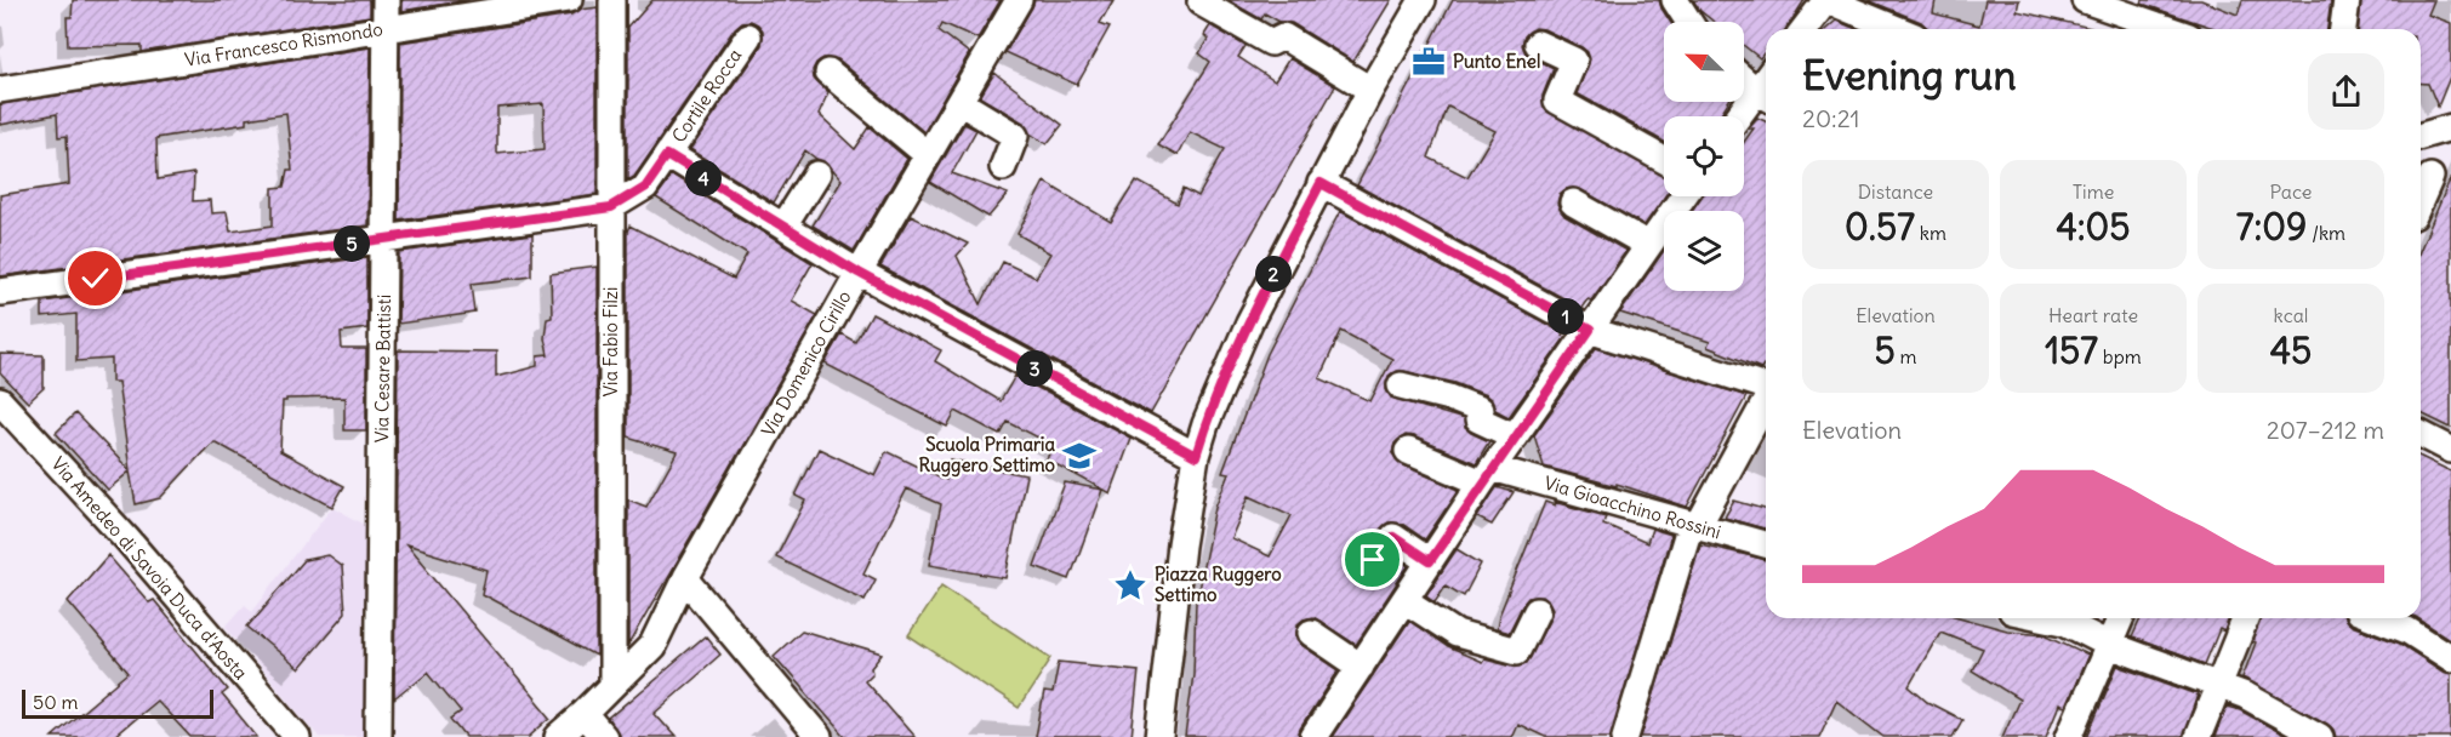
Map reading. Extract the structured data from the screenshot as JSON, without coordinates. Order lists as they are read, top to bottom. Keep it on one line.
{"streets":{"street":["Via Francesco Rismondo","Cortile Rocca","Via Fabio Filzi","Via Domenico Cirillo","Via Cesare Battisti","Via Gioacchino Rossini","Via Amedeo di Savoia Duca d'Aosta"]},"crossings":[["Via Francesco Rismondo","Via Cesare Battisti"],["Cortile Rocca","Via Fabio Filzi"],["Via Fabio Filzi","Via Domenico Cirillo"]],"places":{"office":["Punto Enel"],"school or university":["Scuola Primaria Ruggero Settimo"],"place":["Piazza Ruggero Settimo"]},"scale_bar":"50 m","north":"top left","page":{"heading":["Evening run","20:21"],"stats":[["Distance","0.57 km"],["Time","4:05"],["Pace","7:09 /km"],["Elevation","5 m"],["Heart rate","157 bpm"],["kcal","45"]],"pins":["4","5","2","1","3"],"chart":["Elevation","207–212 m"],"scale":"50 m"}}
